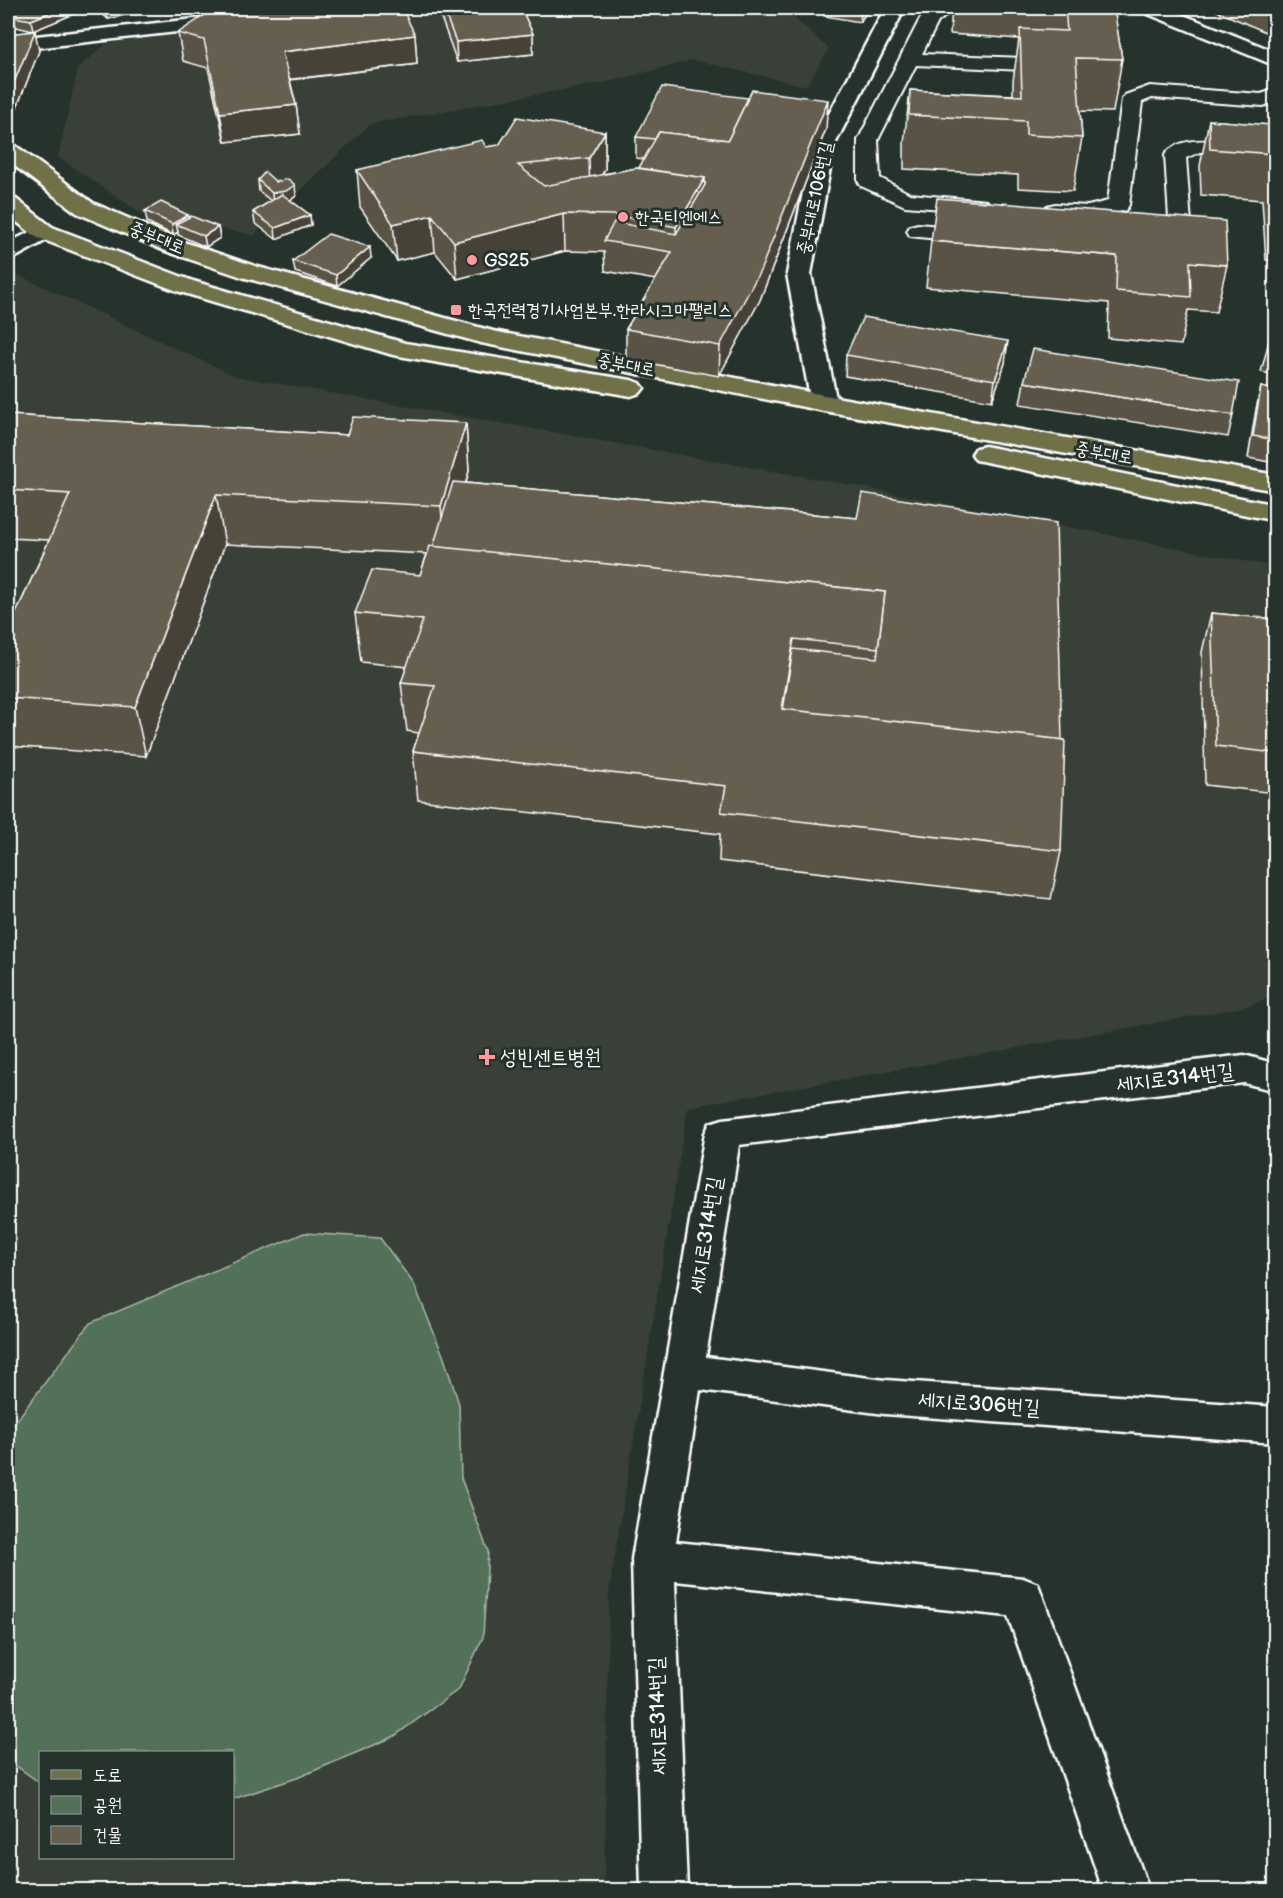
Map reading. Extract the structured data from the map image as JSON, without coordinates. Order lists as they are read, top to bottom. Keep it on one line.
{"streets":{"main road":["중부대로"],"street":["중부대로106번길","세지로314번길","세지로306번길"]},"crossings":[["중부대로106번길","중부대로"],["세지로314번길","세지로306번길"]],"places":{"other":["한국티엔에스","GS25"],"transit":["한국전력경기사업본부.한라시그마팰리스"],"health":["성빈센트병원"]},"legend":["도로","공원","건물"]}
